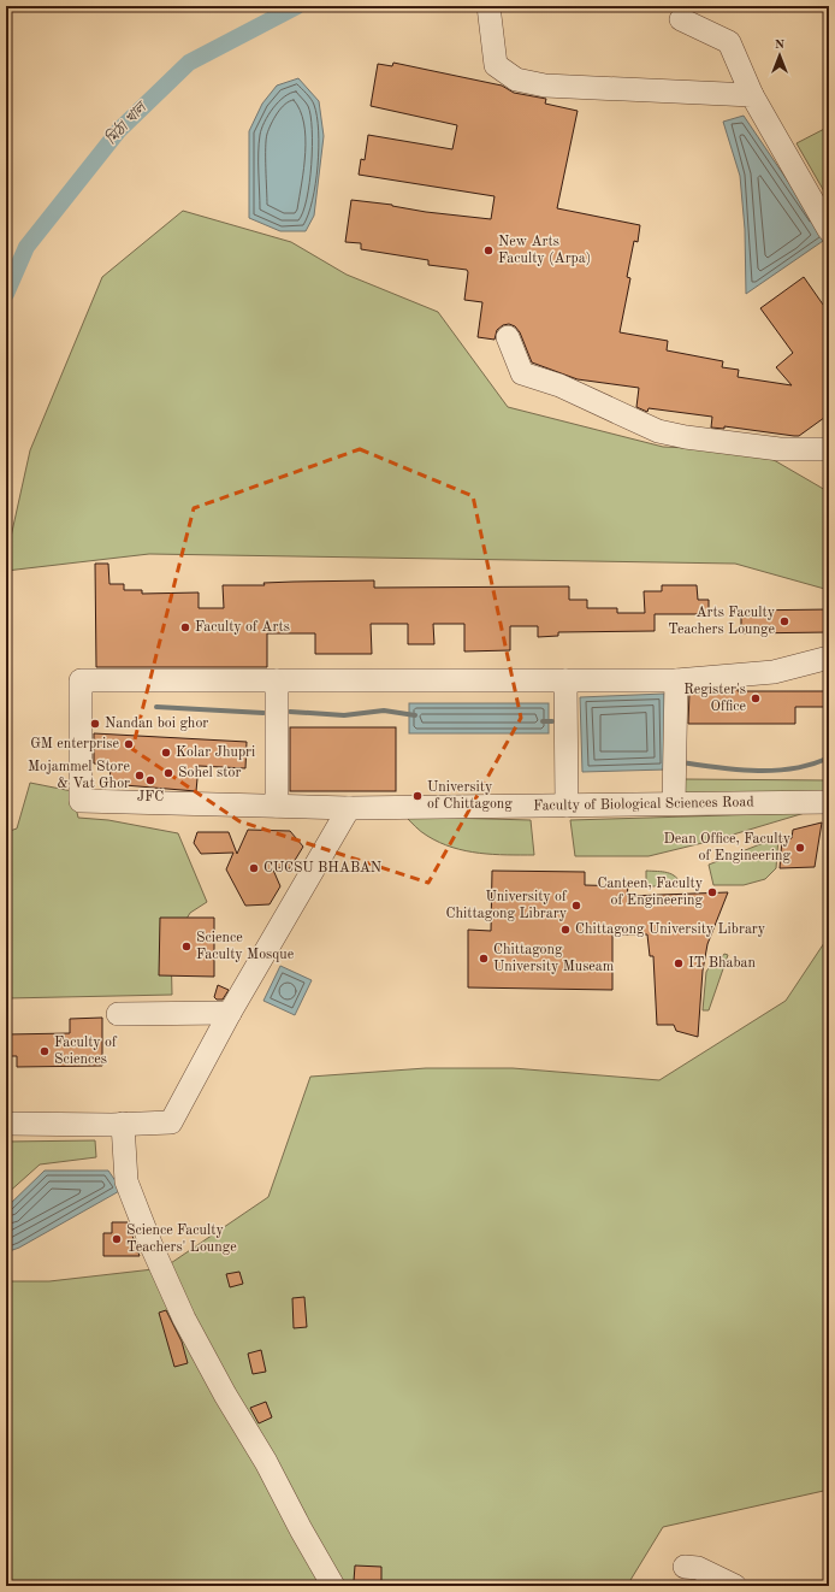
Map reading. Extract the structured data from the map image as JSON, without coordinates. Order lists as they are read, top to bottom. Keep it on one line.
{"streets":{"street":["Faculty of Biological Sciences Road"]},"water":["মিঠা খাল"],"places":["New Arts Faculty (Arpa)","Arts Faculty Teachers Lounge","Faculty of Arts","Register's Office","Nandan boi ghor","GM enterprise","Kolar Jhupri","Sohel stor","Mojammel Store & Vat Ghor","JFC","University of Chittagong","Dean Office, Faculty of Engineering","CUCSU BHABAN","Canteen, Faculty of Engineering","University of Chittagong Library","Chittagong University Library","Science Faculty Mosque","Chittagong University Museam","IT Bhaban","Faculty of Sciences","Science Faculty Teachers' Lounge"],"north":"top"}
